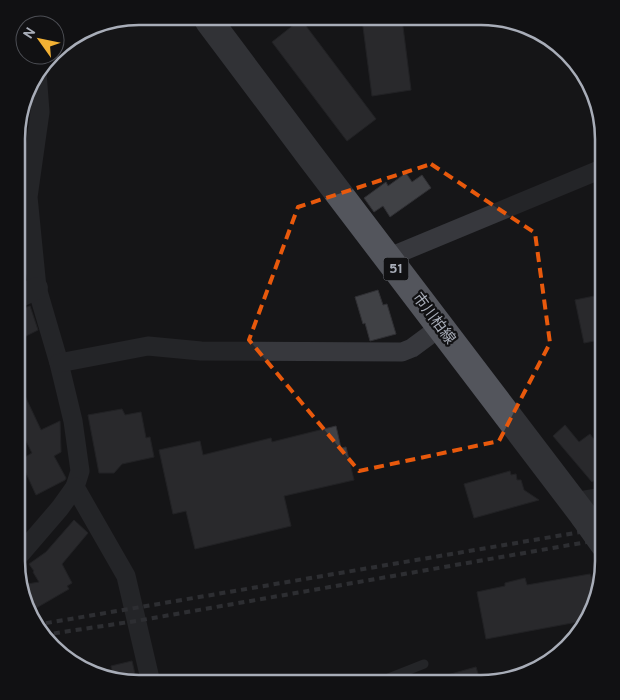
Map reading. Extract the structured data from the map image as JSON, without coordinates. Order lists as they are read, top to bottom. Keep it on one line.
{"streets":{"main road":["51","市川柏線"]},"north":"top left"}
